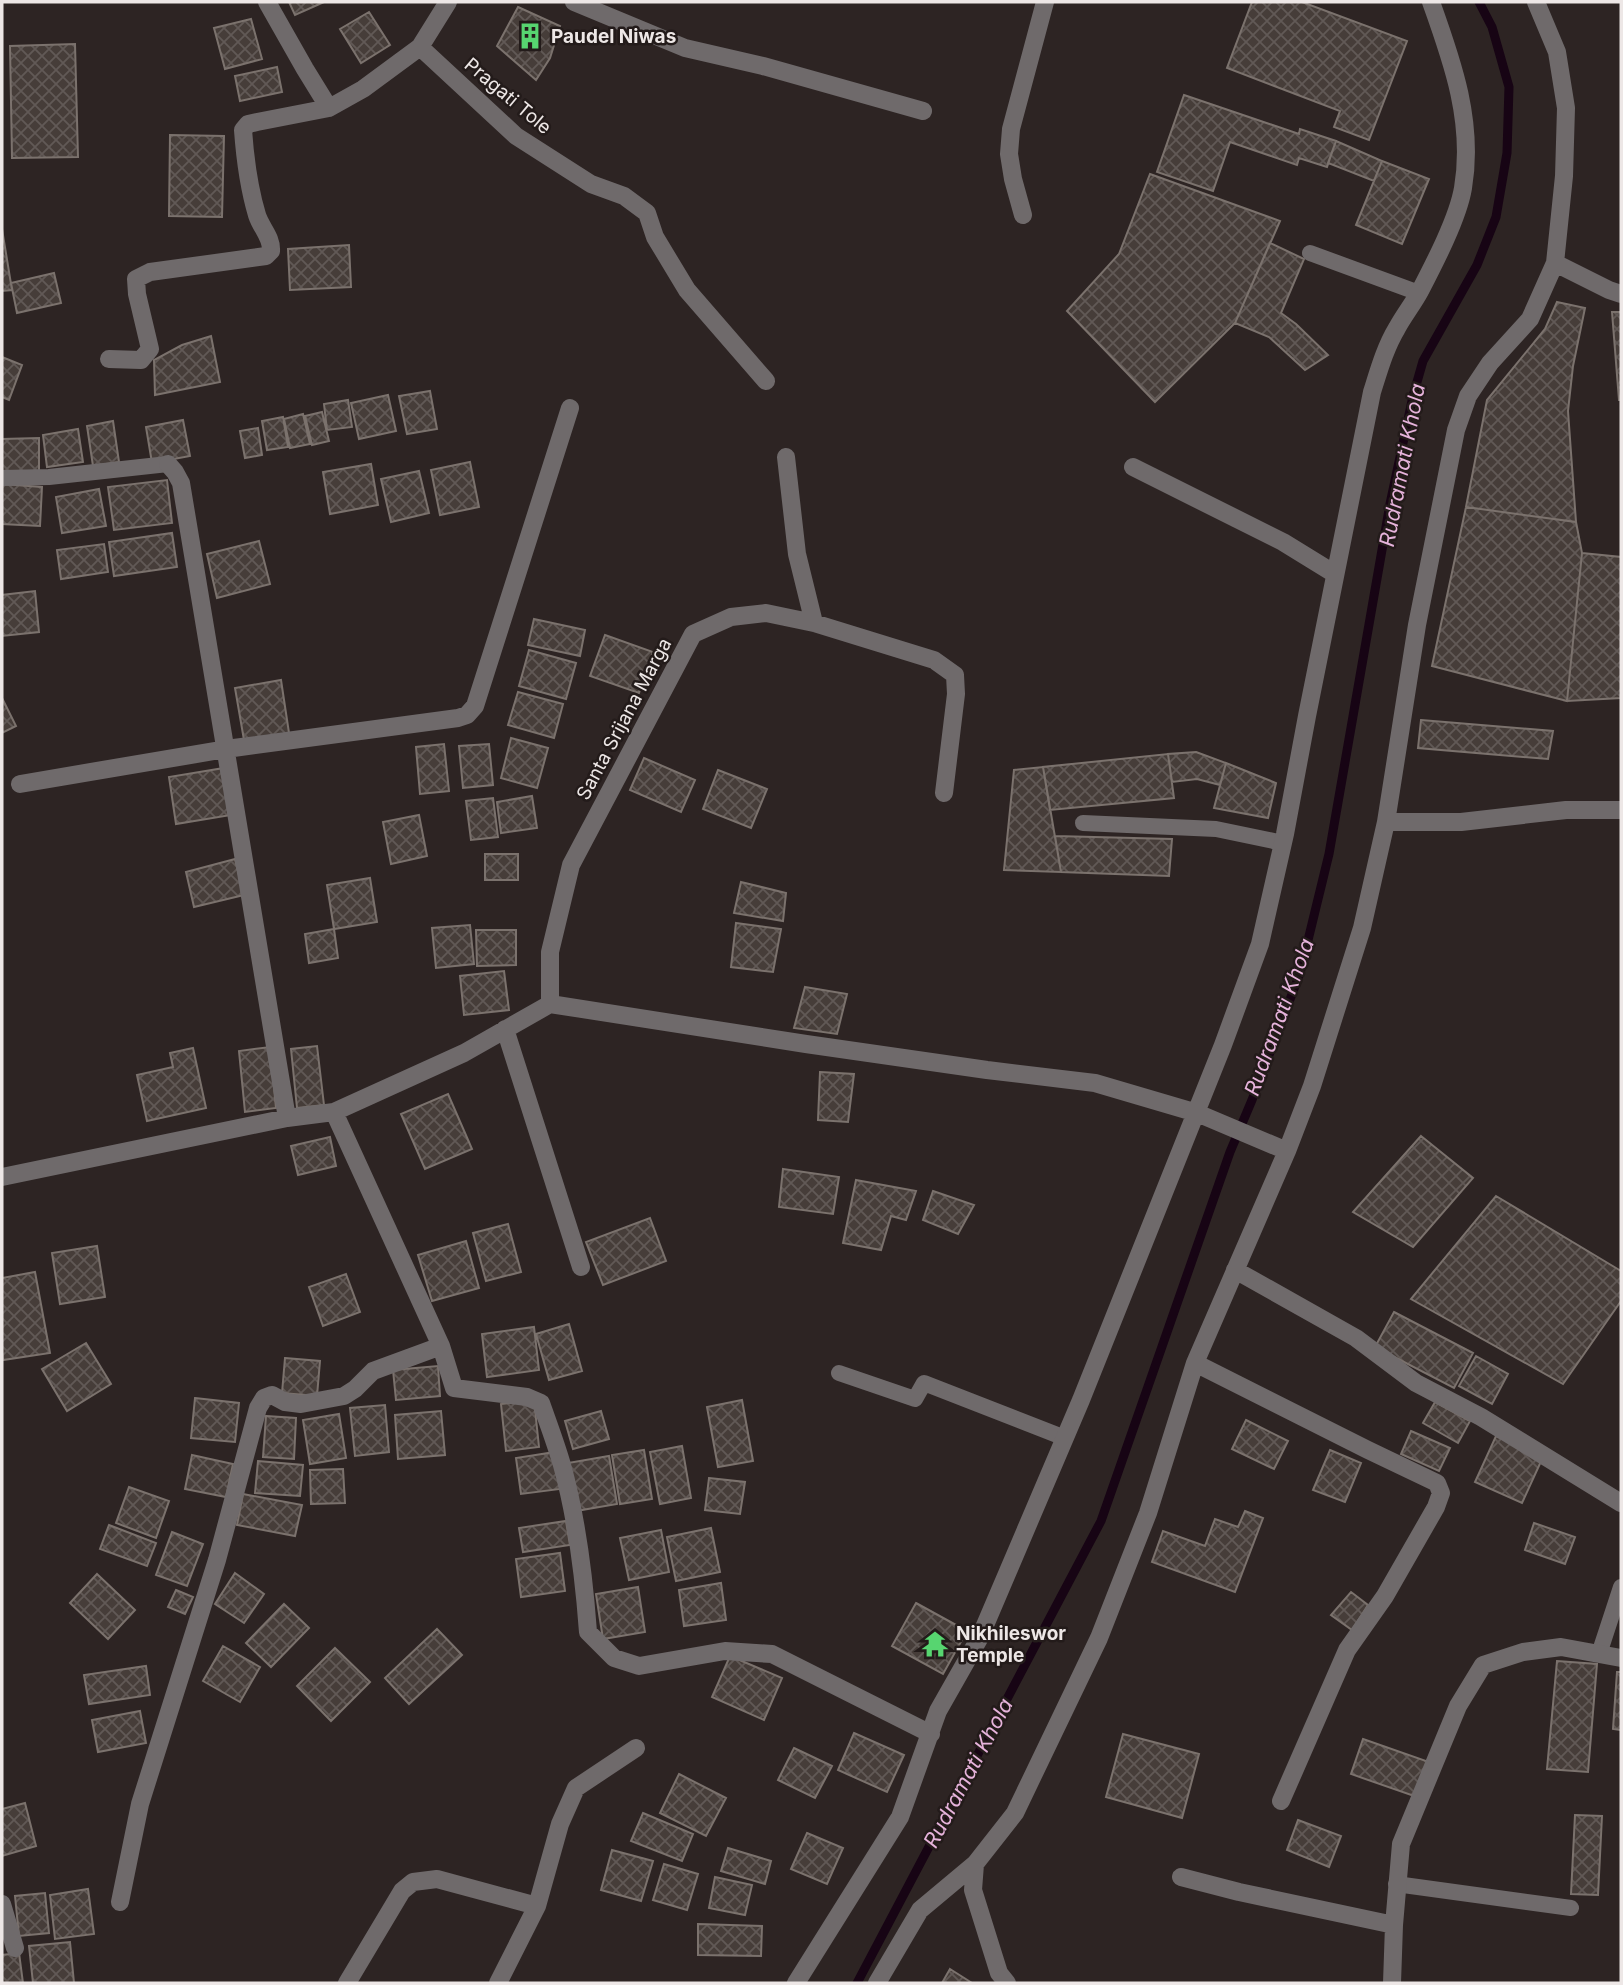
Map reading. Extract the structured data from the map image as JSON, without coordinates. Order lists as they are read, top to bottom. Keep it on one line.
{"streets":{"street":["Pragati Tole","Santa Srijana Marga"]},"water":["Rudramati Khola"],"places":{"building":["Paudel Niwas"],"temple":["Nikhileswor Temple"]}}
